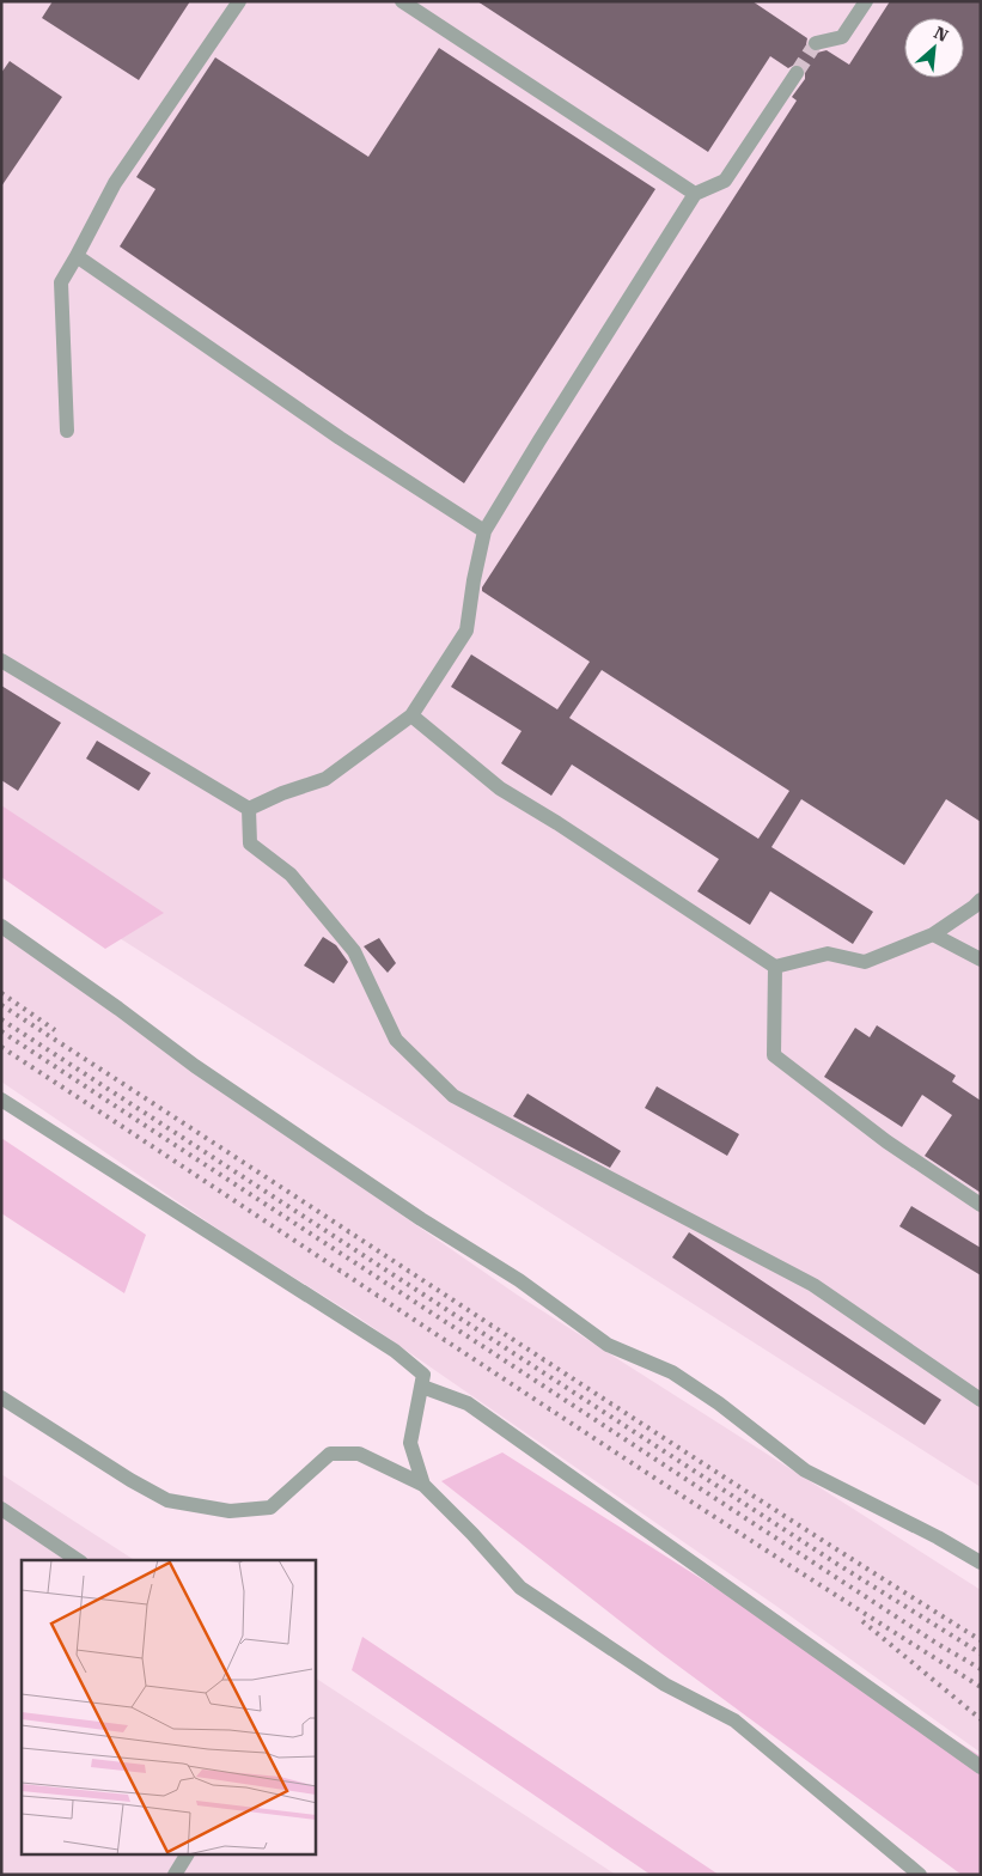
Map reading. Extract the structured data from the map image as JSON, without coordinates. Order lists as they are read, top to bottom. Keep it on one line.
{"north":"top right"}
